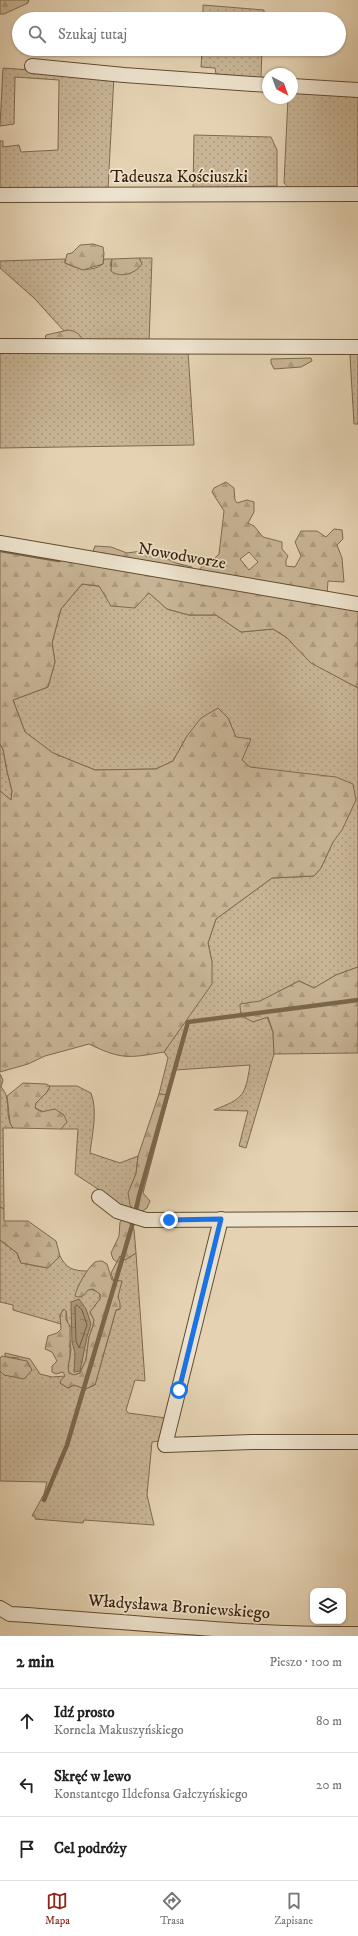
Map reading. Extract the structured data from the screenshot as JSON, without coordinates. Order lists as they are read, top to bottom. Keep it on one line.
{"streets":{"street":["Tadeusza Kościuszki","Nowodworze","Władysława Broniewskiego"]},"north":"bottom right","page":{"search":"Szukaj tutaj","heading":["2 min","Pieszo · 100 m"],"list":[["Idź prosto","Kornela Makuszyńskiego","80 m"],["Skręć w lewo","Konstantego Ildefonsa Gałczyńskiego","20 m"],"Cel podróży"],"nav":["Mapa","Trasa","Zapisane"]}}
